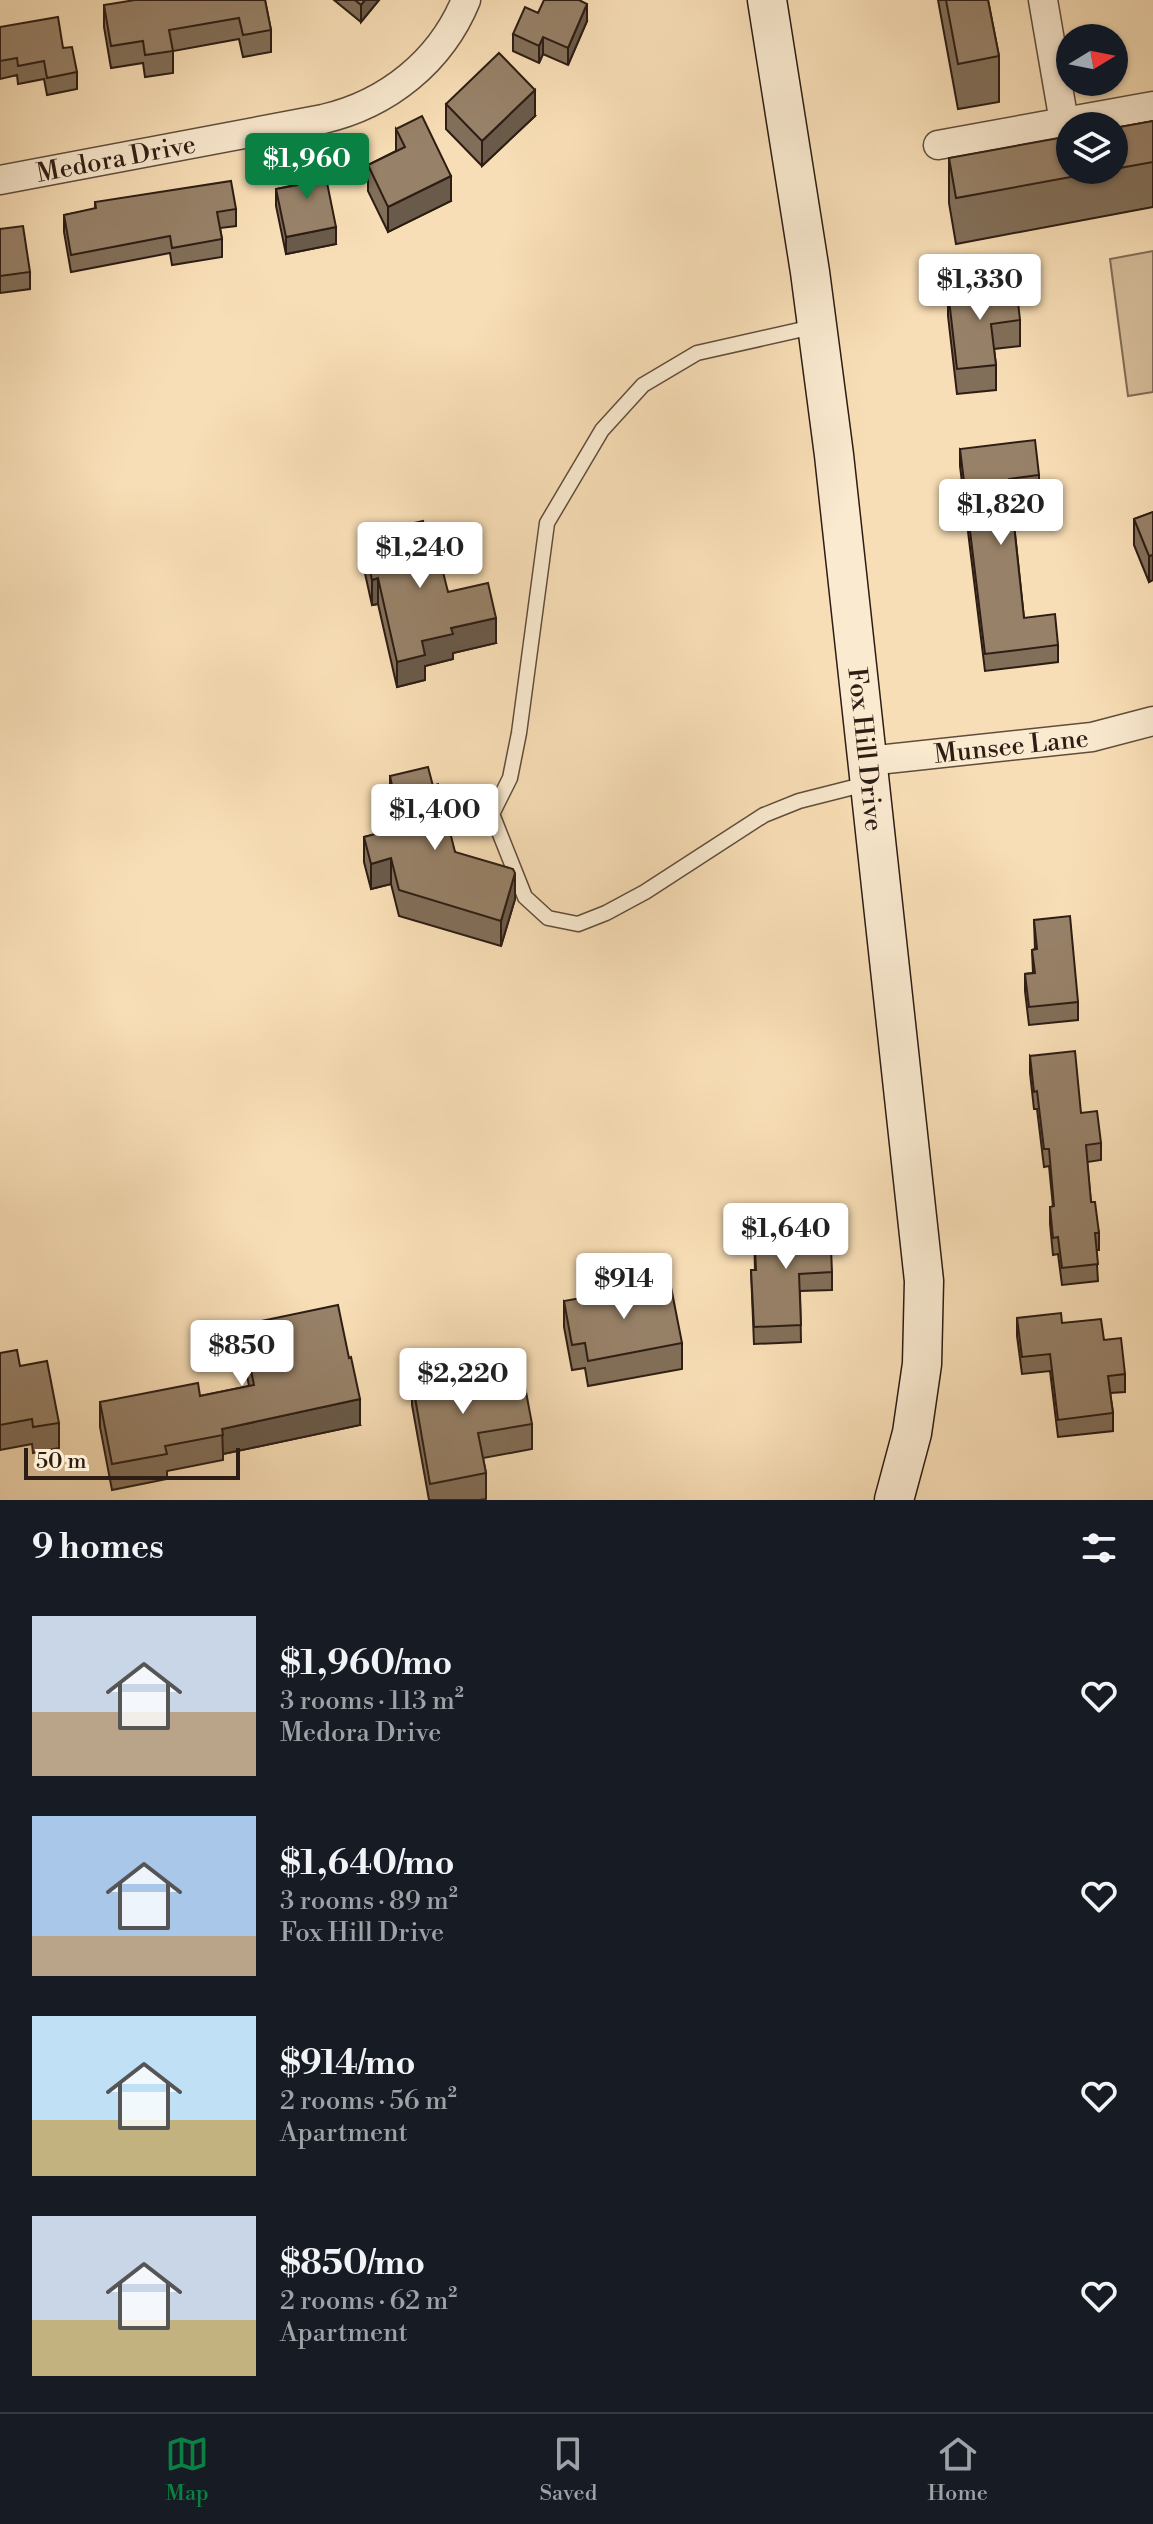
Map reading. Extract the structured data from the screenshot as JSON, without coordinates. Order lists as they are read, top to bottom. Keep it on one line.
{"streets":{"street":["Medora Drive","Munsee Lane","Fox Hill Drive"]},"crossings":[["Munsee Lane","Fox Hill Drive"]],"scale_bar":"50 m","north":"right","page":{"price":["$1,960","$1,330","$1,820","$1,240","$1,400","$1,640","$914","$850","$2,220"],"scale":"50 m","heading":"9 homes","list":[{"name":"$1,960/mo","note":"3 rooms · 113 m² · Medora Drive"},{"name":"$1,640/mo","note":"3 rooms · 89 m² · Fox Hill Drive"},{"name":"$914/mo","note":"2 rooms · 56 m² · Apartment"},{"name":"$850/mo","note":"2 rooms · 62 m² · Apartment"}],"tabs":["Map","Saved","Home"]}}
